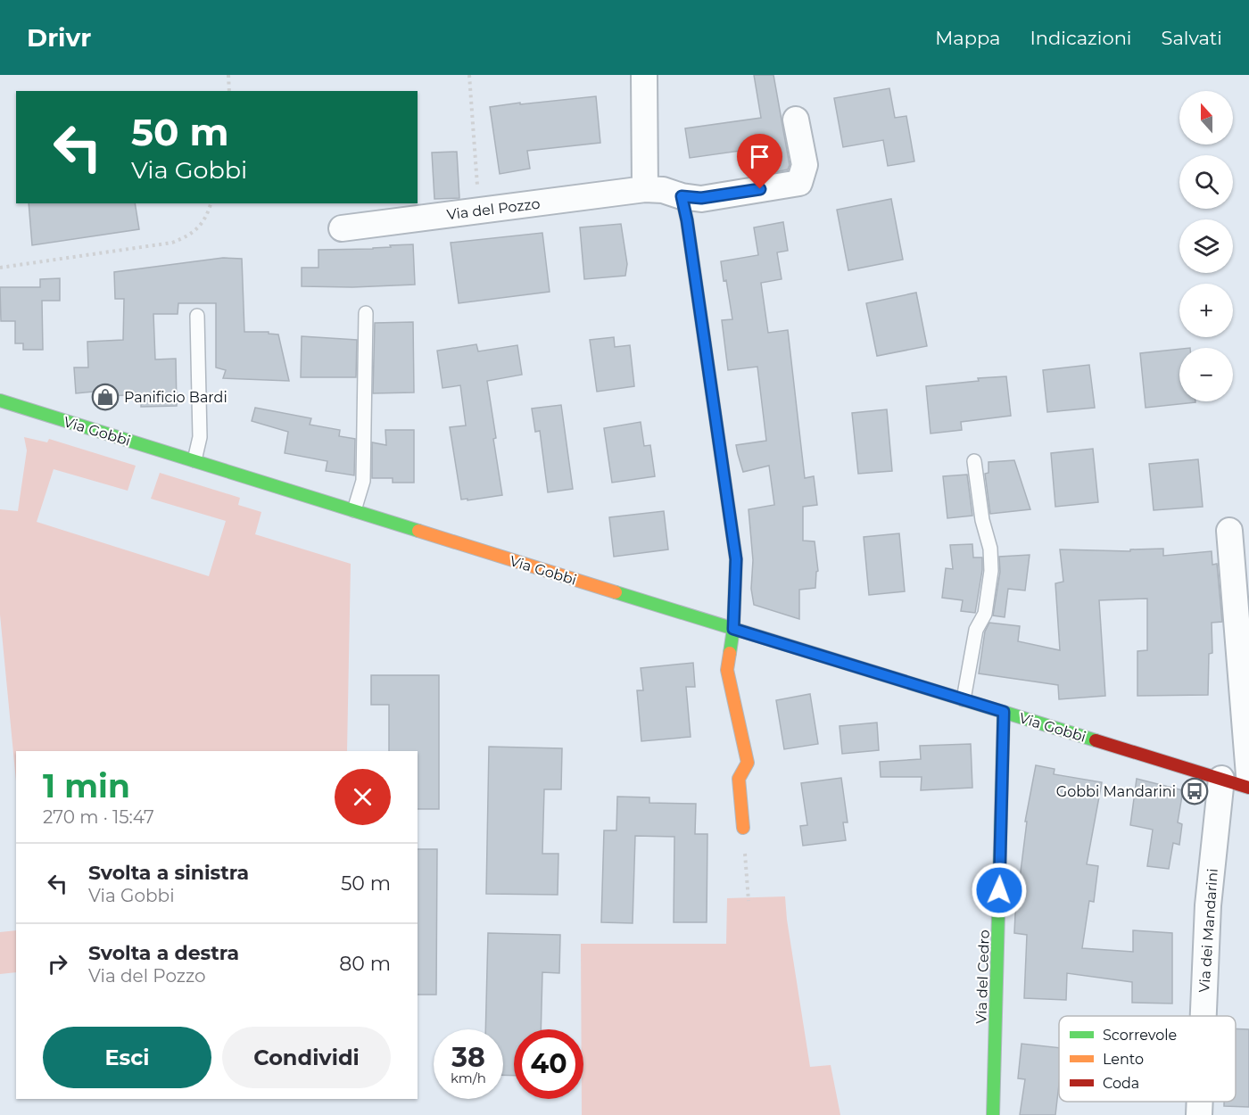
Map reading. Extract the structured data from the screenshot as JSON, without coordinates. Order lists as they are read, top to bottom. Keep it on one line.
{"streets":{"street":["Via del Pozzo","Via Gobbi","Via dei Mandarini","Via del Cedro"]},"crossings":[["Via Gobbi","Via dei Mandarini"],["Via Gobbi","Via del Cedro"]],"places":{"shop":["Panificio Bardi"],"bus stop":["Gobbi Mandarini"]},"legend":["Scorrevole","Lento","Coda"],"north":"top","page":{"header":"Drivr","nav":["Mappa","Indicazioni","Salvati"],"map_buttons":["+","−"],"turn":["50 m","Via Gobbi"],"heading":["1 min","270 m · 15:47"],"list":[{"name":"Svolta a sinistra","note":"Via Gobbi","value":"50 m"},{"name":"Svolta a destra","note":"Via del Pozzo","value":"80 m"}],"buttons":["Esci","Condividi"],"speed":"38 km/h","limit":"40"}}
